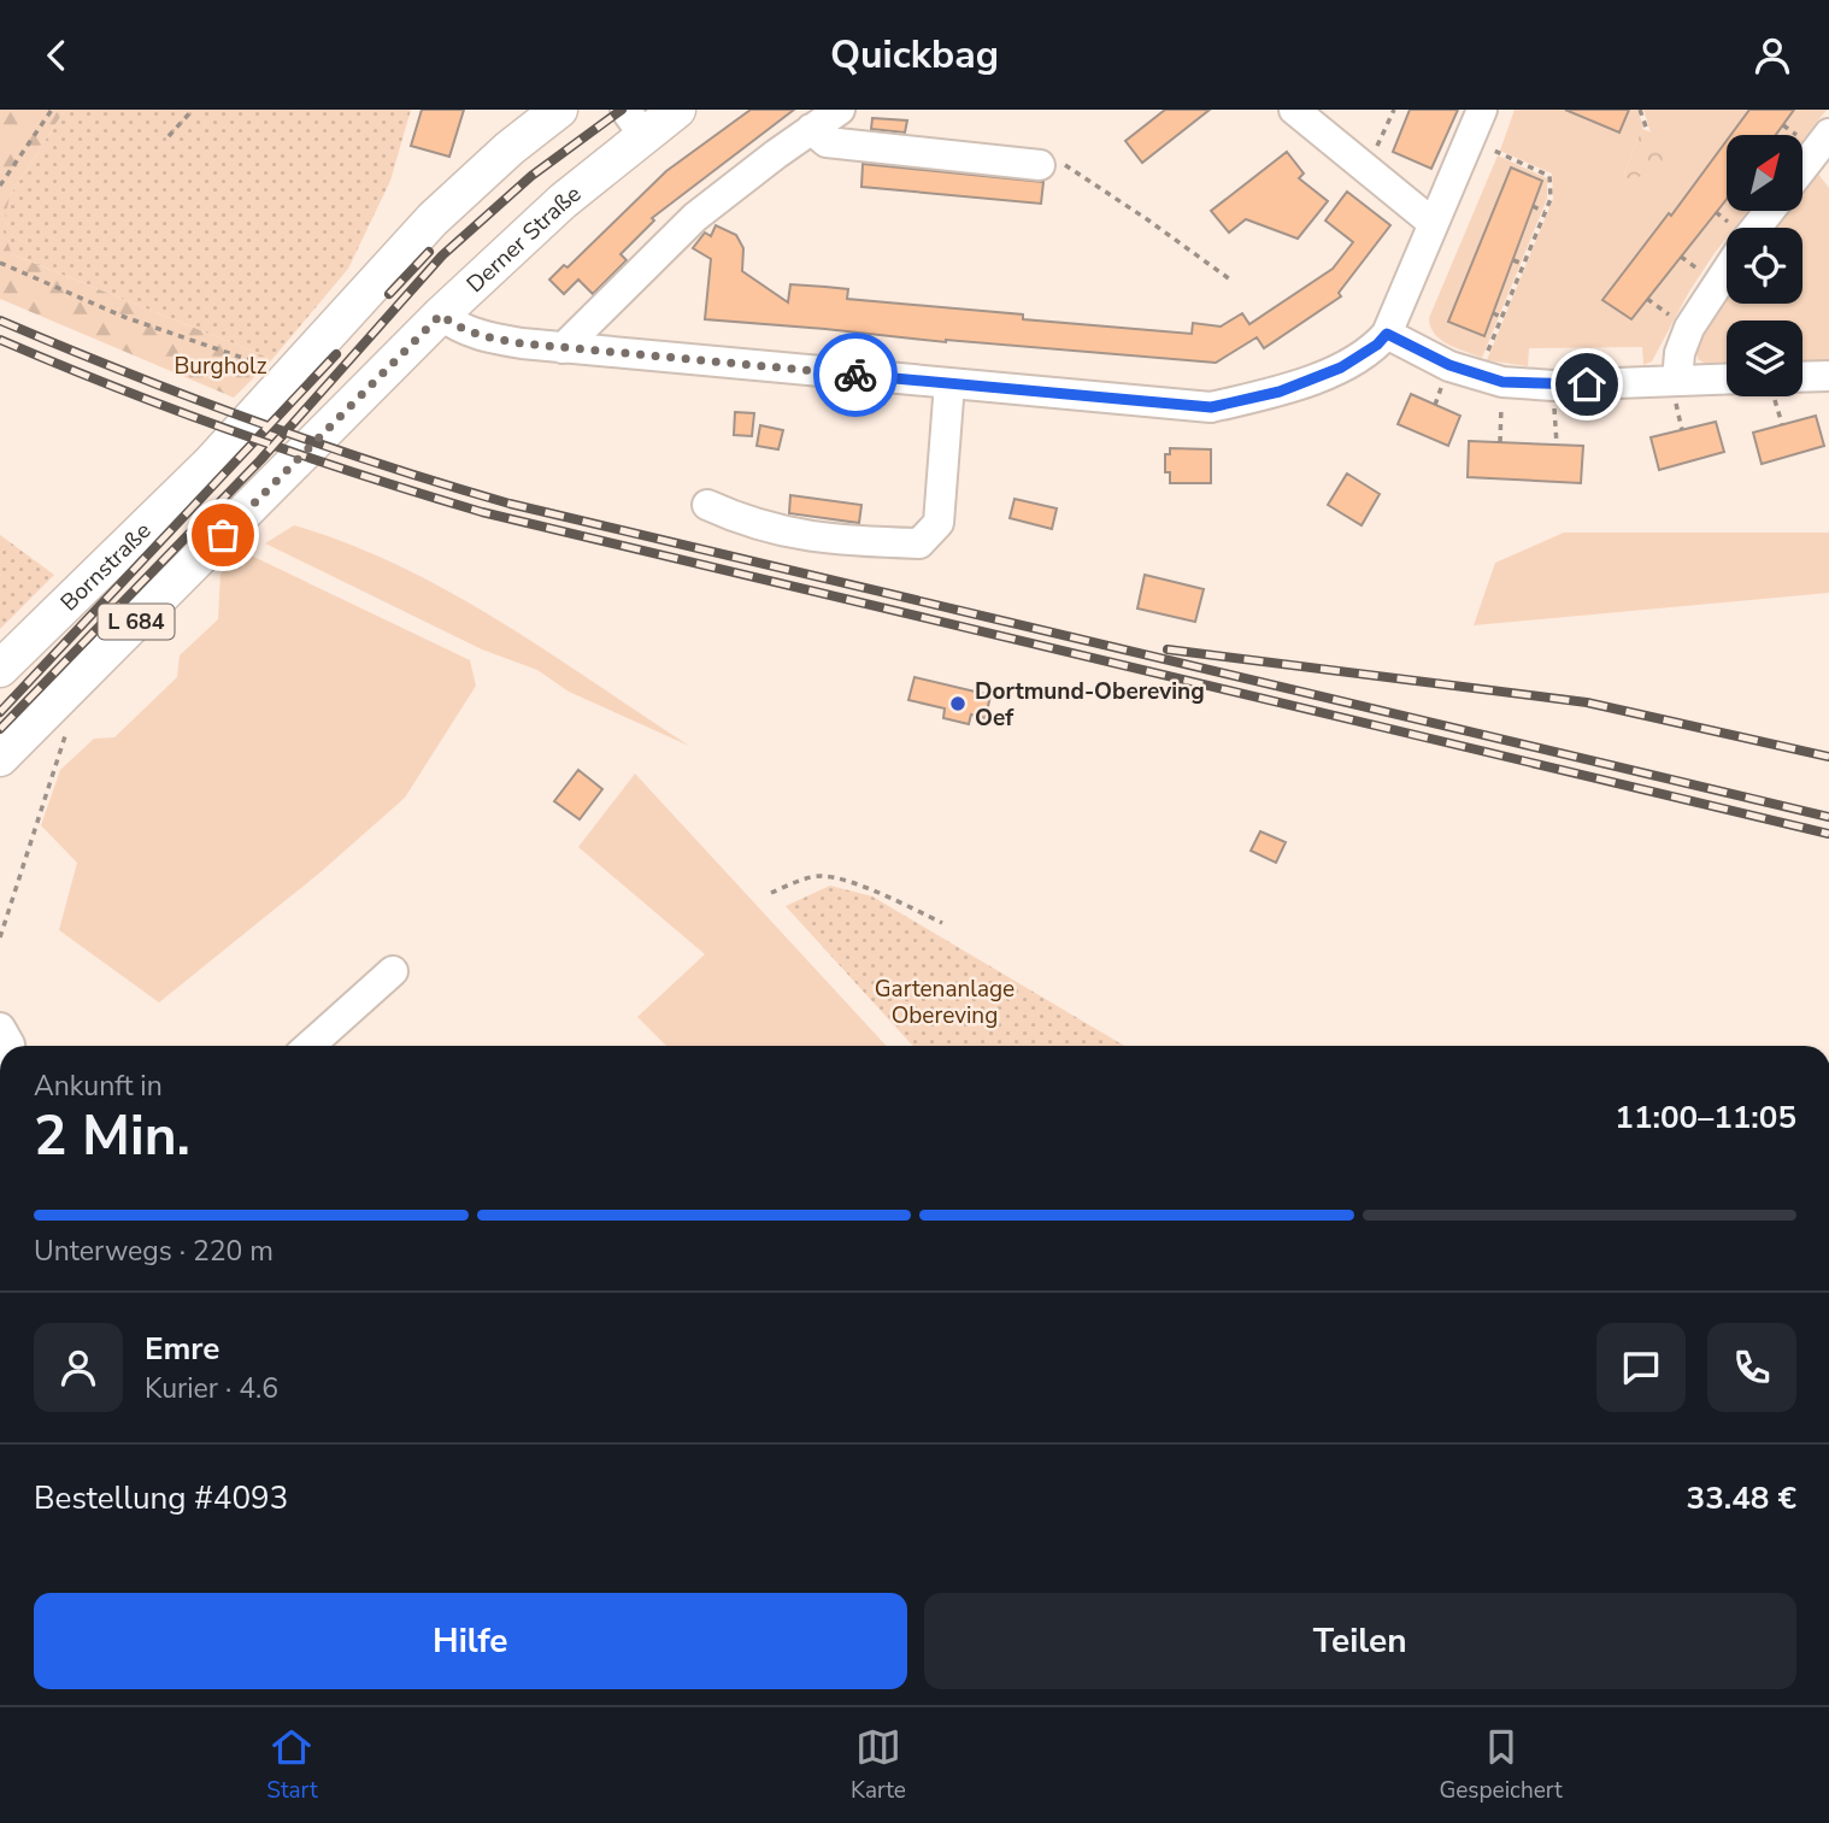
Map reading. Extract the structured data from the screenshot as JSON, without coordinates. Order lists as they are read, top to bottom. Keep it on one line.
{"streets":{"main road":["Derner Straße","Bornstraße","L 684"]},"crossings":[["Bornstraße","L 684"]],"parks":["Burgholz","Gartenanlage Obereving"],"places":["Dortmund-Obereving Oef"],"north":"top right","page":{"header":"Quickbag","heading":["2 Min.","Ankunft in","11:00–11:05"],"panel":["Emre","Kurier · 4.6","Bestellung #4093","33.48 €"],"bar":"Unterwegs · 220 m","buttons":["Hilfe","Teilen"],"tabs":["Start","Karte","Gespeichert"]}}
